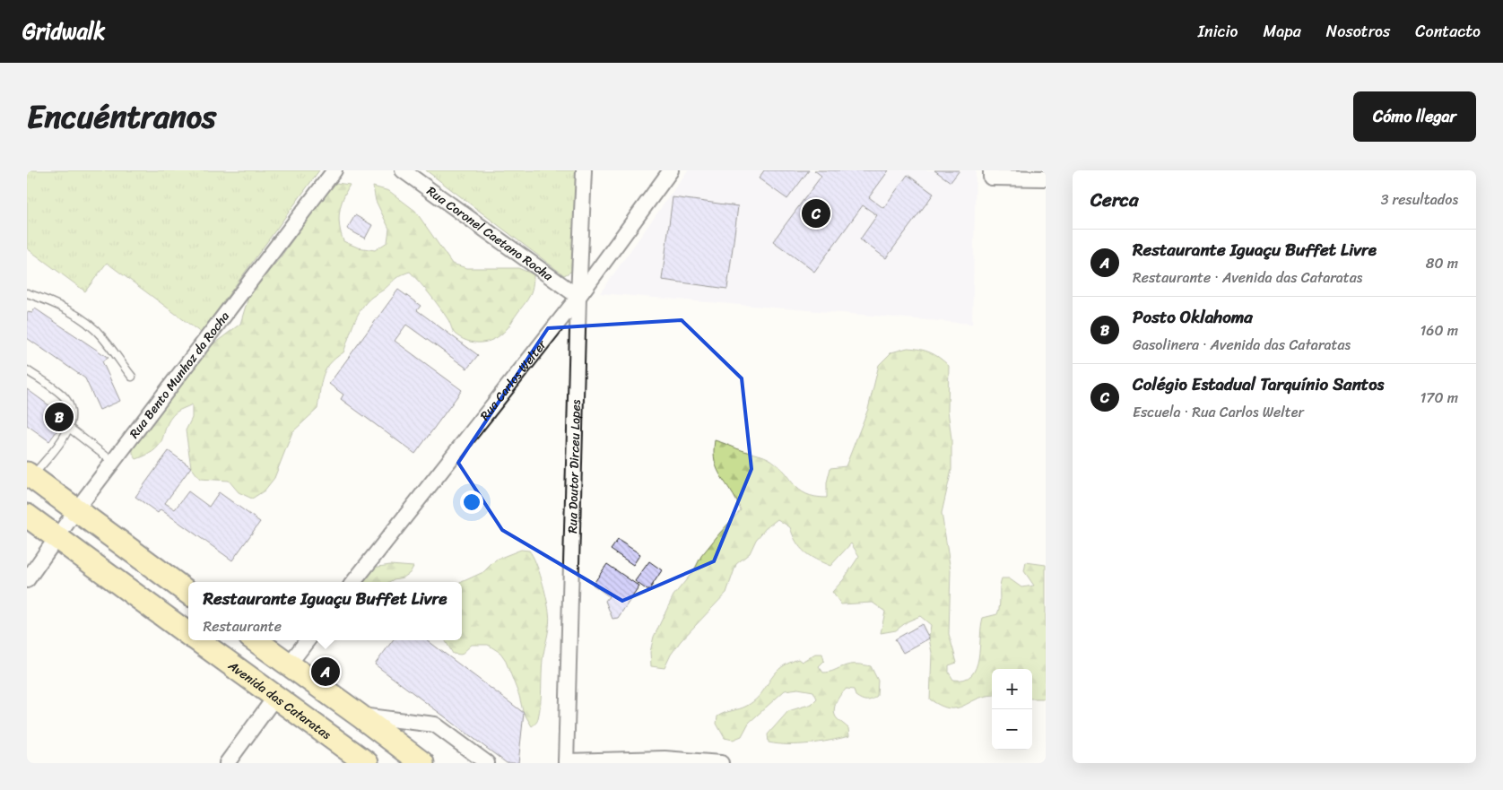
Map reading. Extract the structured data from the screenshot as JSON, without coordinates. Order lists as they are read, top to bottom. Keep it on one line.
{"streets":{"main road":["Avenida das Cataratas"],"street":["Rua Coronel Caetano Rocha","Rua Bento Munhoz da Rocha","Rua Carlos Welter","Rua Doutor Dirceu Lopes"]},"crossings":[["Rua Coronel Caetano Rocha","Rua Carlos Welter"],["Rua Coronel Caetano Rocha","Rua Doutor Dirceu Lopes"],["Rua Bento Munhoz da Rocha","Avenida das Cataratas"],["Rua Carlos Welter","Rua Doutor Dirceu Lopes"]],"page":{"header":"Gridwalk","nav":["Inicio","Mapa","Nosotros","Contacto"],"title":"Encuéntranos","buttons":"Cómo llegar","heading":["Cerca","3 resultados"],"pins":["C","B","A"],"list":[{"mark":"A","name":"Restaurante Iguaçu Buffet Livre","note":"Restaurante · Avenida das Cataratas","value":"80 m"},{"mark":"B","name":"Posto Oklahoma","note":"Gasolinera · Avenida das Cataratas","value":"160 m"},{"mark":"C","name":"Colégio Estadual Tarquínio Santos","note":"Escuela · Rua Carlos Welter","value":"170 m"}],"popup":["Restaurante Iguaçu Buffet Livre","Restaurante"],"map_buttons":["+","−"]}}
